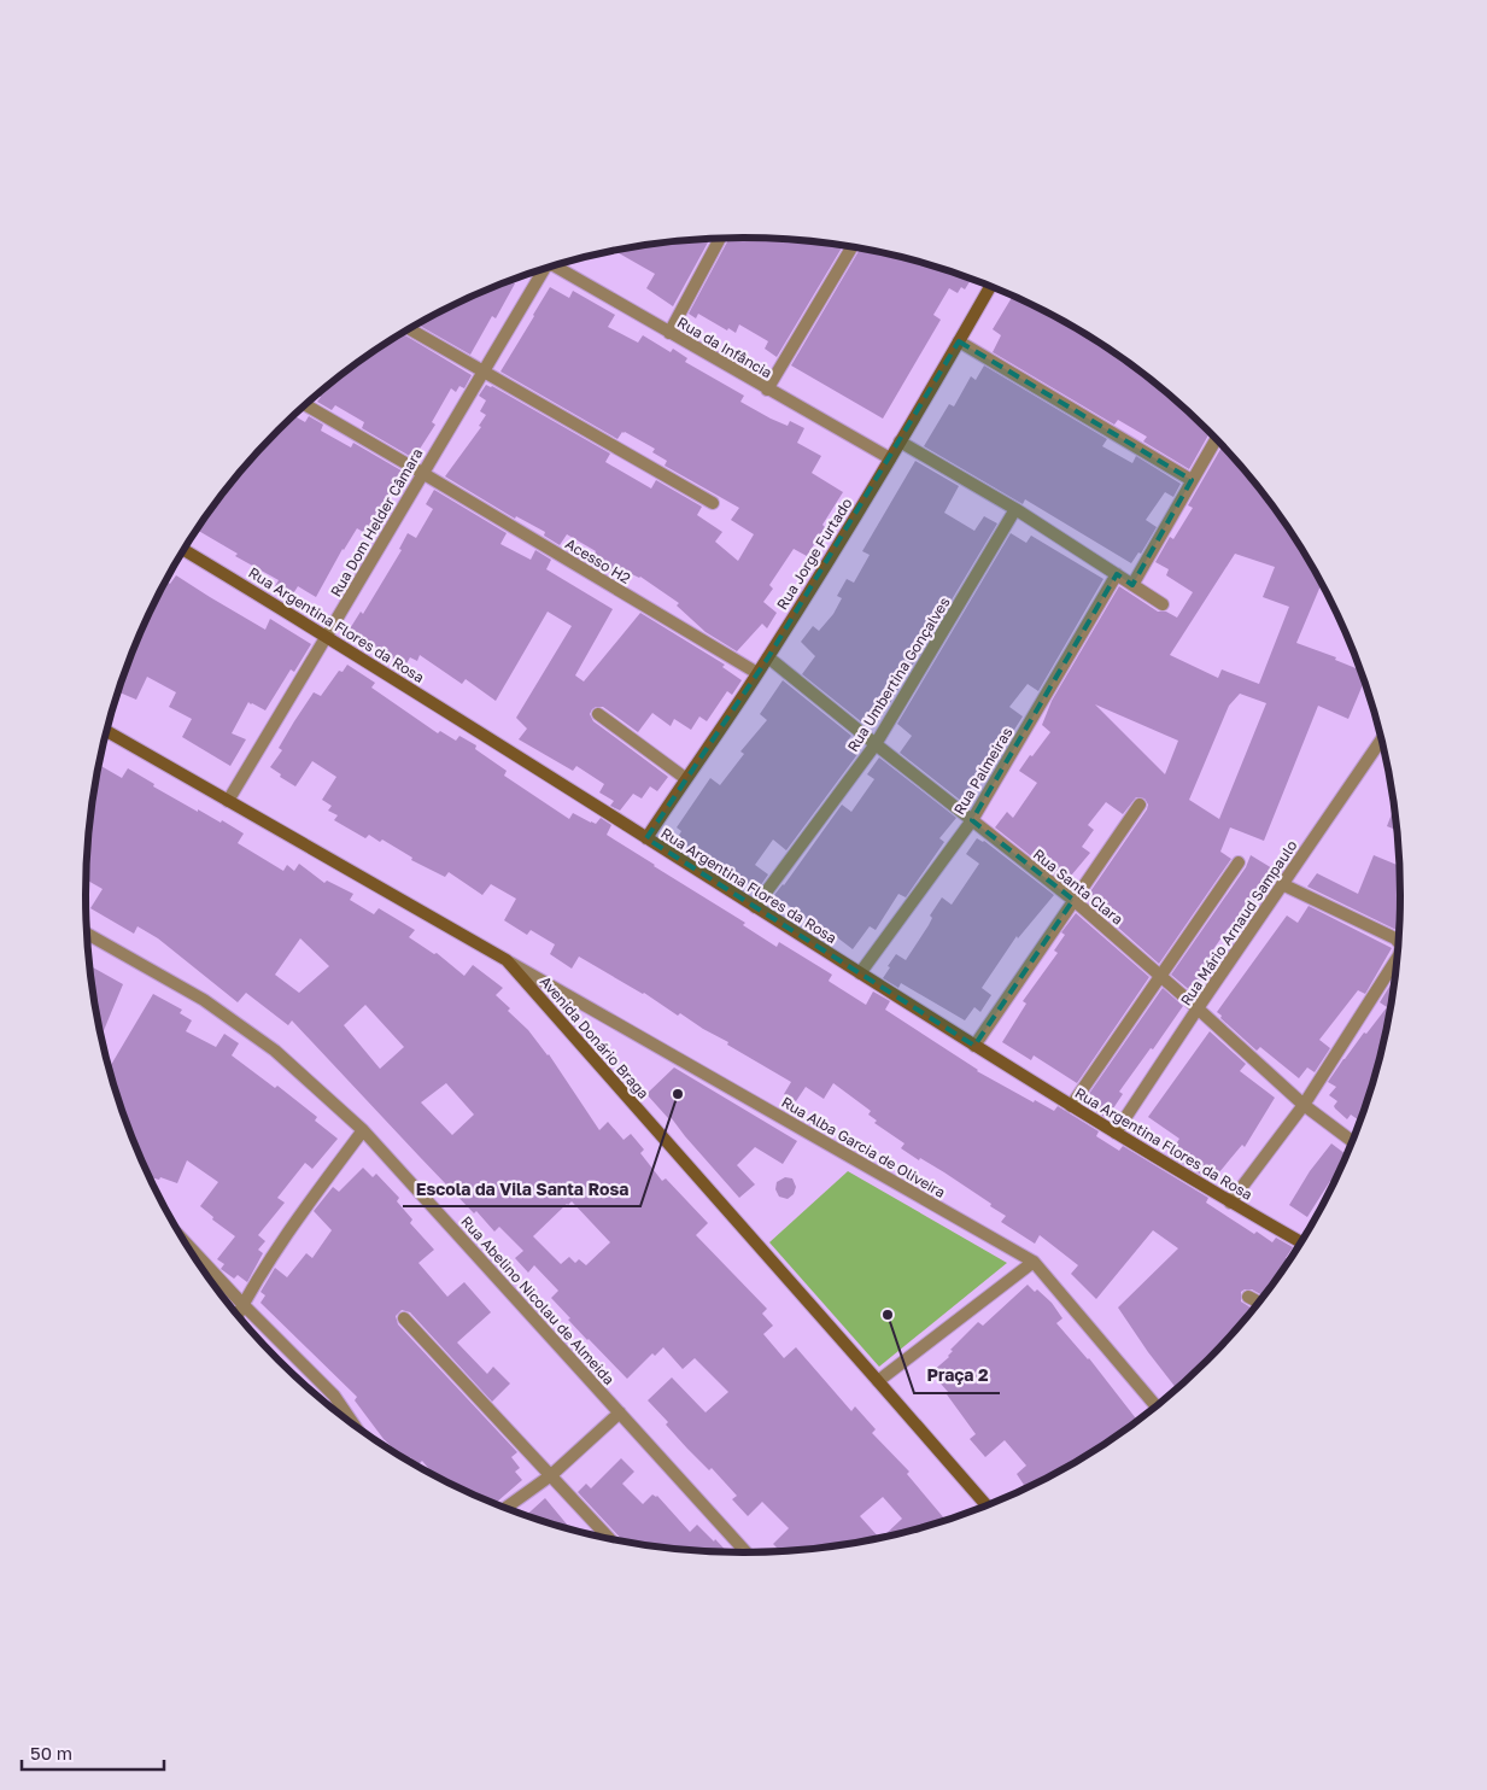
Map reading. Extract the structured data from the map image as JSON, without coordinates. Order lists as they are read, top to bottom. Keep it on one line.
{"streets":{"street":["Rua da Infância","Rua Dom Helder Câmara","Rua Jorge Furtado","Acesso H2","Rua Argentina Flores da Rosa","Rua Umbertina Gonçalves","Rua Palmeiras","Rua Santa Clara","Rua Mário Arnaud Sampaulo","Avenida Donário Braga","Rua Alba Garcia de Oliveira","Rua Abelino Nicolau de Almeida"]},"crossings":[["Rua da Infância","Rua Jorge Furtado"],["Rua Dom Helder Câmara","Acesso H2"],["Rua Dom Helder Câmara","Rua Argentina Flores da Rosa"],["Rua Dom Helder Câmara","Avenida Donário Braga"],["Rua Jorge Furtado","Acesso H2"],["Rua Jorge Furtado","Rua Argentina Flores da Rosa"],["Rua Jorge Furtado","Rua Santa Clara"],["Rua Argentina Flores da Rosa","Rua Umbertina Gonçalves"],["Rua Argentina Flores da Rosa","Rua Palmeiras"],["Rua Argentina Flores da Rosa","Rua Mário Arnaud Sampaulo"],["Rua Umbertina Gonçalves","Rua Santa Clara"],["Rua Palmeiras","Rua Santa Clara"],["Rua Santa Clara","Rua Mário Arnaud Sampaulo"],["Avenida Donário Braga","Rua Alba Garcia de Oliveira"]],"places":["Escola da Vila Santa Rosa","Praça 2"],"scale_bar":"50 m"}
